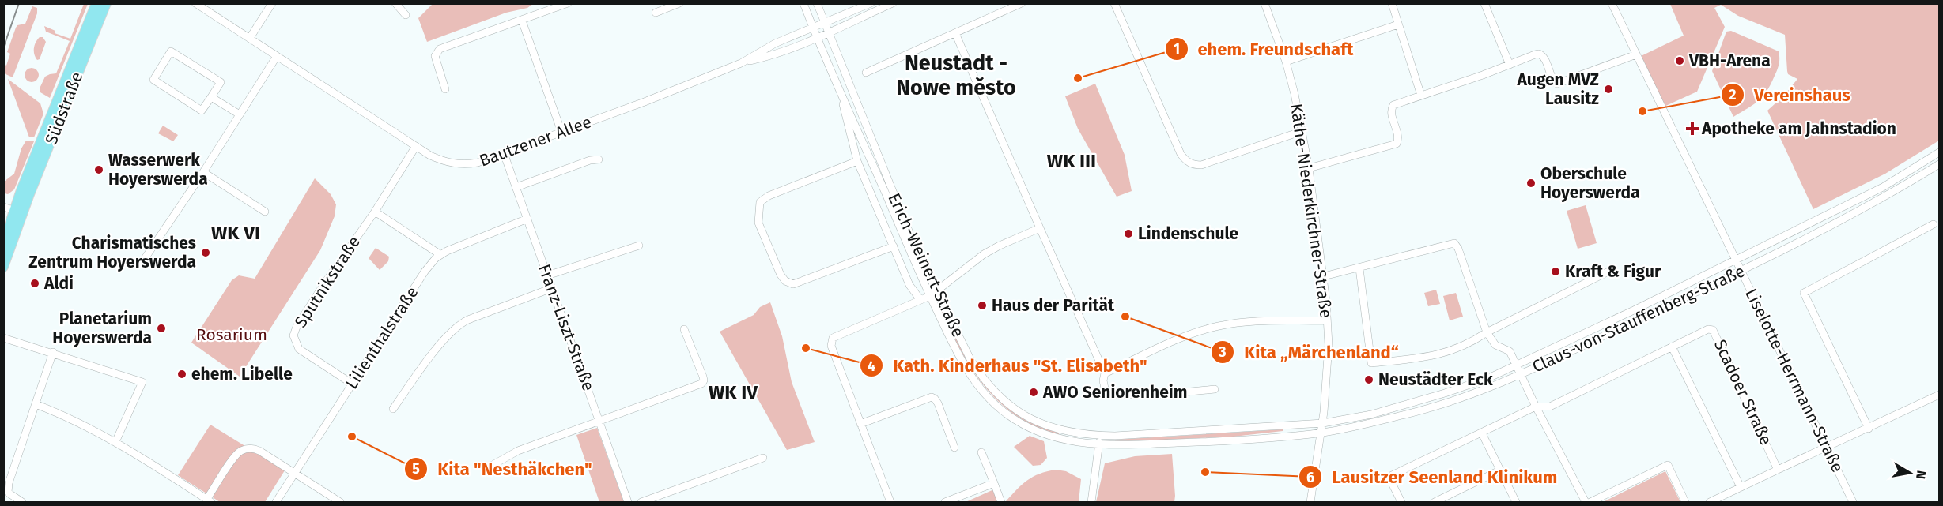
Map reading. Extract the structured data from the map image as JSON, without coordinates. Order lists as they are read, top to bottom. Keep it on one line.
{"streets":{"main road":["Südstraße"],"street":["Bautzener Allee","Käthe-Niederkirchner-Straße","Erich-Weinert-Straße","Sputnikstraße","Claus-von-Stauffenberg-Straße","Franz-Liszt-Straße","Lilienthalstraße","Liselotte-Herrmann-Straße","Scadoer Straße"]},"crossings":[["Bautzener Allee","Erich-Weinert-Straße"],["Bautzener Allee","Sputnikstraße"],["Bautzener Allee","Franz-Liszt-Straße"],["Käthe-Niederkirchner-Straße","Erich-Weinert-Straße"],["Käthe-Niederkirchner-Straße","Claus-von-Stauffenberg-Straße"],["Erich-Weinert-Straße","Claus-von-Stauffenberg-Straße"],["Sputnikstraße","Lilienthalstraße"],["Claus-von-Stauffenberg-Straße","Liselotte-Herrmann-Straße"],["Franz-Liszt-Straße","Lilienthalstraße"]],"districts":["Neustadt - Nowe město","WK III","WK VI","WK IV"],"parks":["Rosarium"],"places":{"other":["VBH-Arena","ehem. Freundschaft","Augen MVZ Lausitz","Vereinshaus","Wasserwerk Hoyerswerda","Oberschule Hoyerswerda","Lindenschule","Charismatisches Zentrum Hoyerswerda","Kraft & Figur","Aldi","Haus der Parität","Kita „Märchenland“","Planetarium Hoyerswerda","Kath. Kinderhaus \"St. Elisabeth\"","ehem. Libelle","Neustädter Eck","AWO Seniorenheim","Kita \"Nesthäkchen\"","Lausitzer Seenland Klinikum"],"health":["Apotheke am Jahnstadion"]},"north":"right"}
